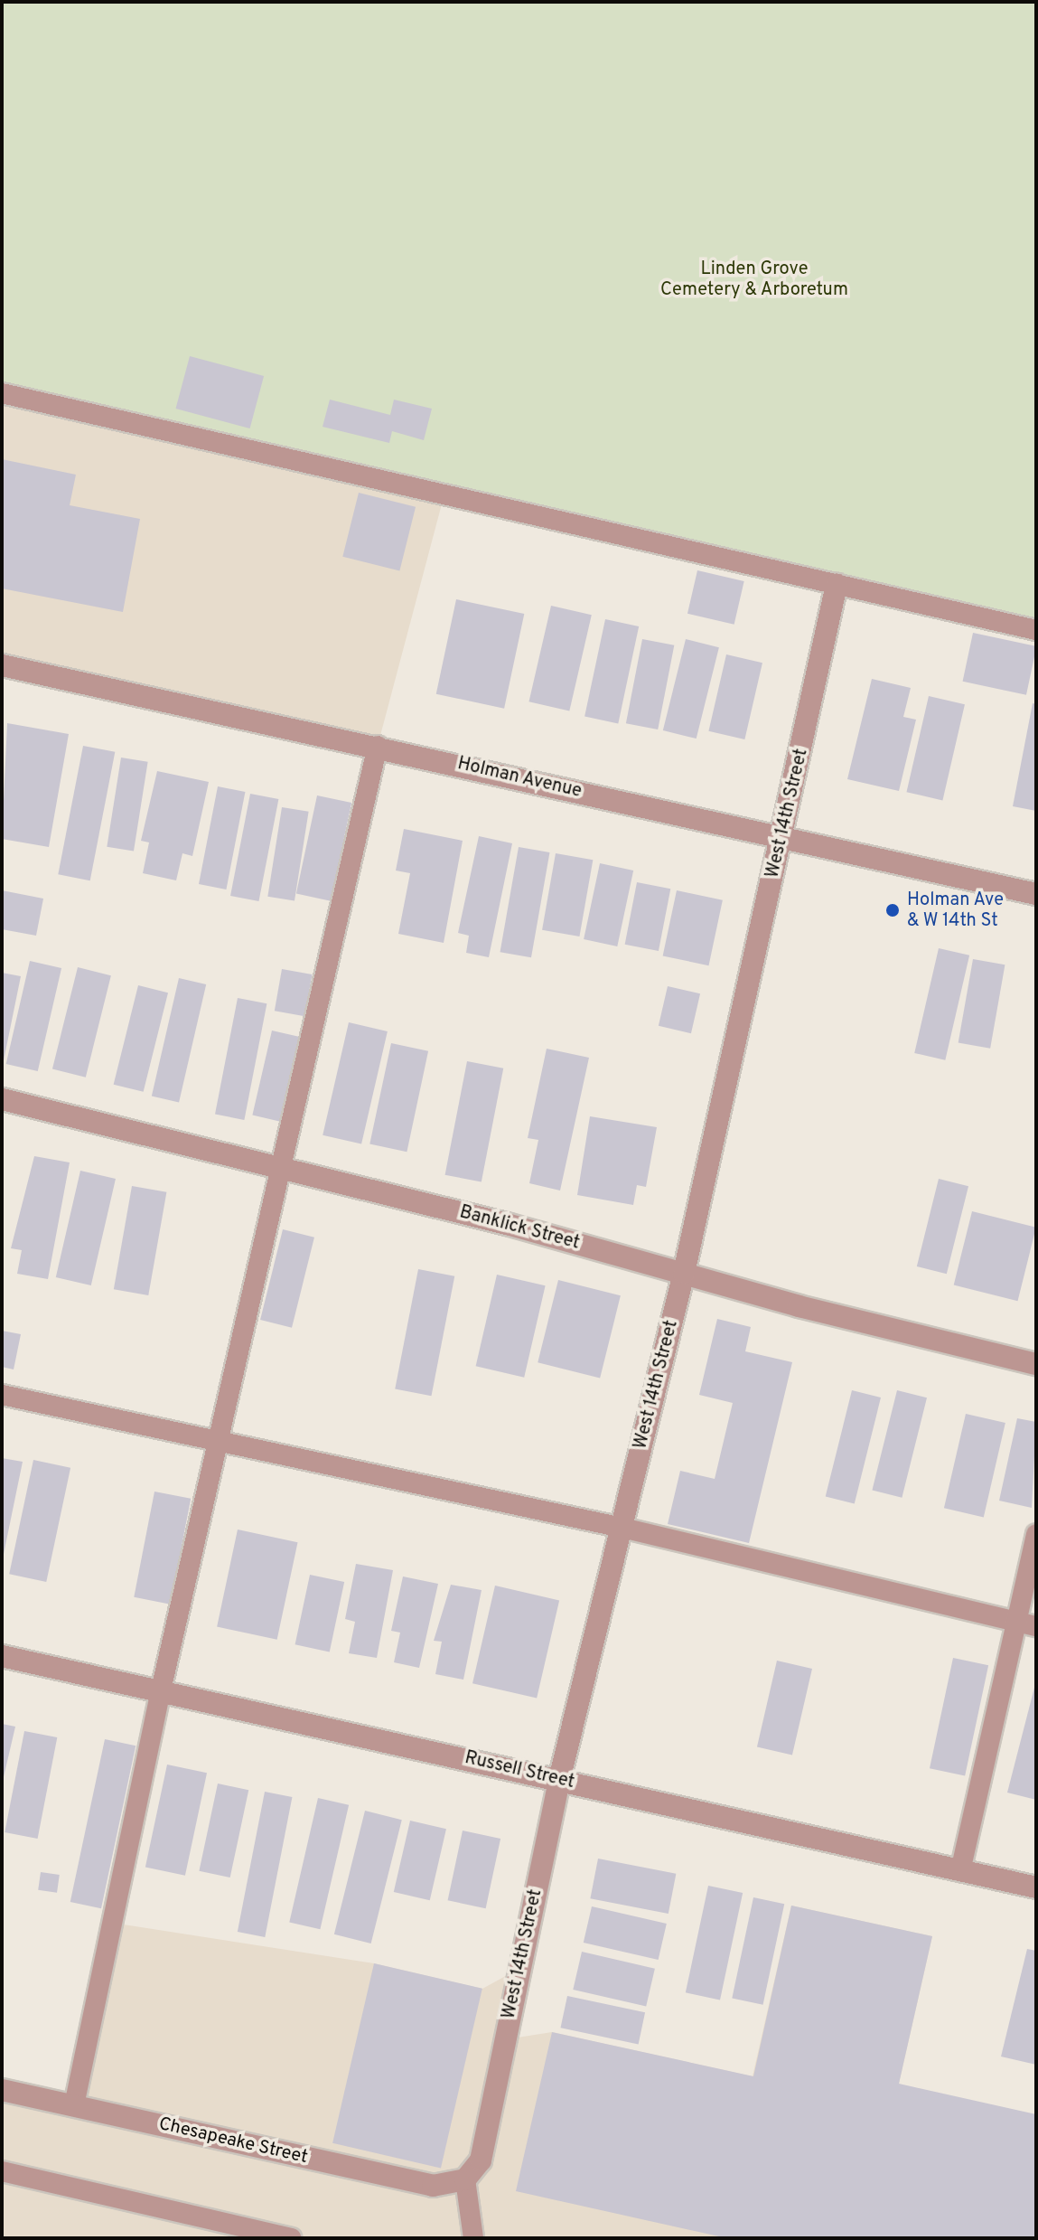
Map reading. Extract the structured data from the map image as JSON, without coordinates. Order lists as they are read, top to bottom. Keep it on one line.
{"streets":{"street":["Holman Avenue","West 14th Street","Banklick Street","Russell Street","Chesapeake Street"]},"crossings":[["Holman Avenue","West 14th Street"],["West 14th Street","Banklick Street"],["West 14th Street","Russell Street"],["West 14th Street","Chesapeake Street"]],"parks":["Linden Grove Cemetery & Arboretum"],"places":["Holman Ave & W 14th St"]}
